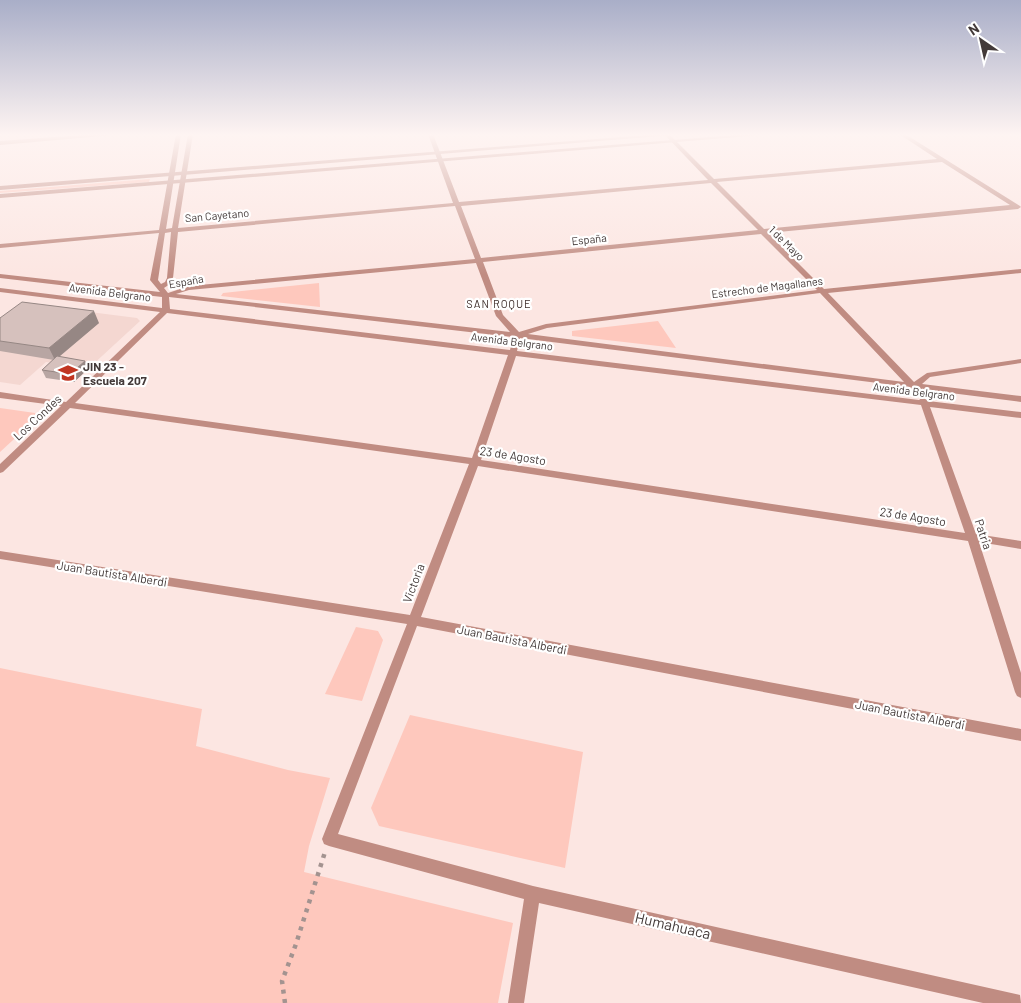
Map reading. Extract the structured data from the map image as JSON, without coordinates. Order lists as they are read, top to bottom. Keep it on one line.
{"streets":{"street":["San Cayetano","España","1 de Mayo","Estrecho de Magallanes","Avenida Belgrano","Los Condes","23 de Agosto","Patria","Juan Bautista Alberdi","Victoria","Humahuaca"]},"crossings":[["San Cayetano","1 de Mayo"],["España","1 de Mayo"],["España","Avenida Belgrano"],["1 de Mayo","Estrecho de Magallanes"],["1 de Mayo","Avenida Belgrano"],["1 de Mayo","Patria"],["Estrecho de Magallanes","Avenida Belgrano"],["Estrecho de Magallanes","Victoria"],["Avenida Belgrano","Los Condes"],["Avenida Belgrano","Patria"],["Avenida Belgrano","Victoria"],["Los Condes","23 de Agosto"],["23 de Agosto","Patria"],["23 de Agosto","Victoria"],["Juan Bautista Alberdi","Victoria"],["Victoria","Humahuaca"]],"districts":["SAN ROQUE"],"places":{"school or university":["JIN 23 - Escuela 207"]},"north":"top left"}
